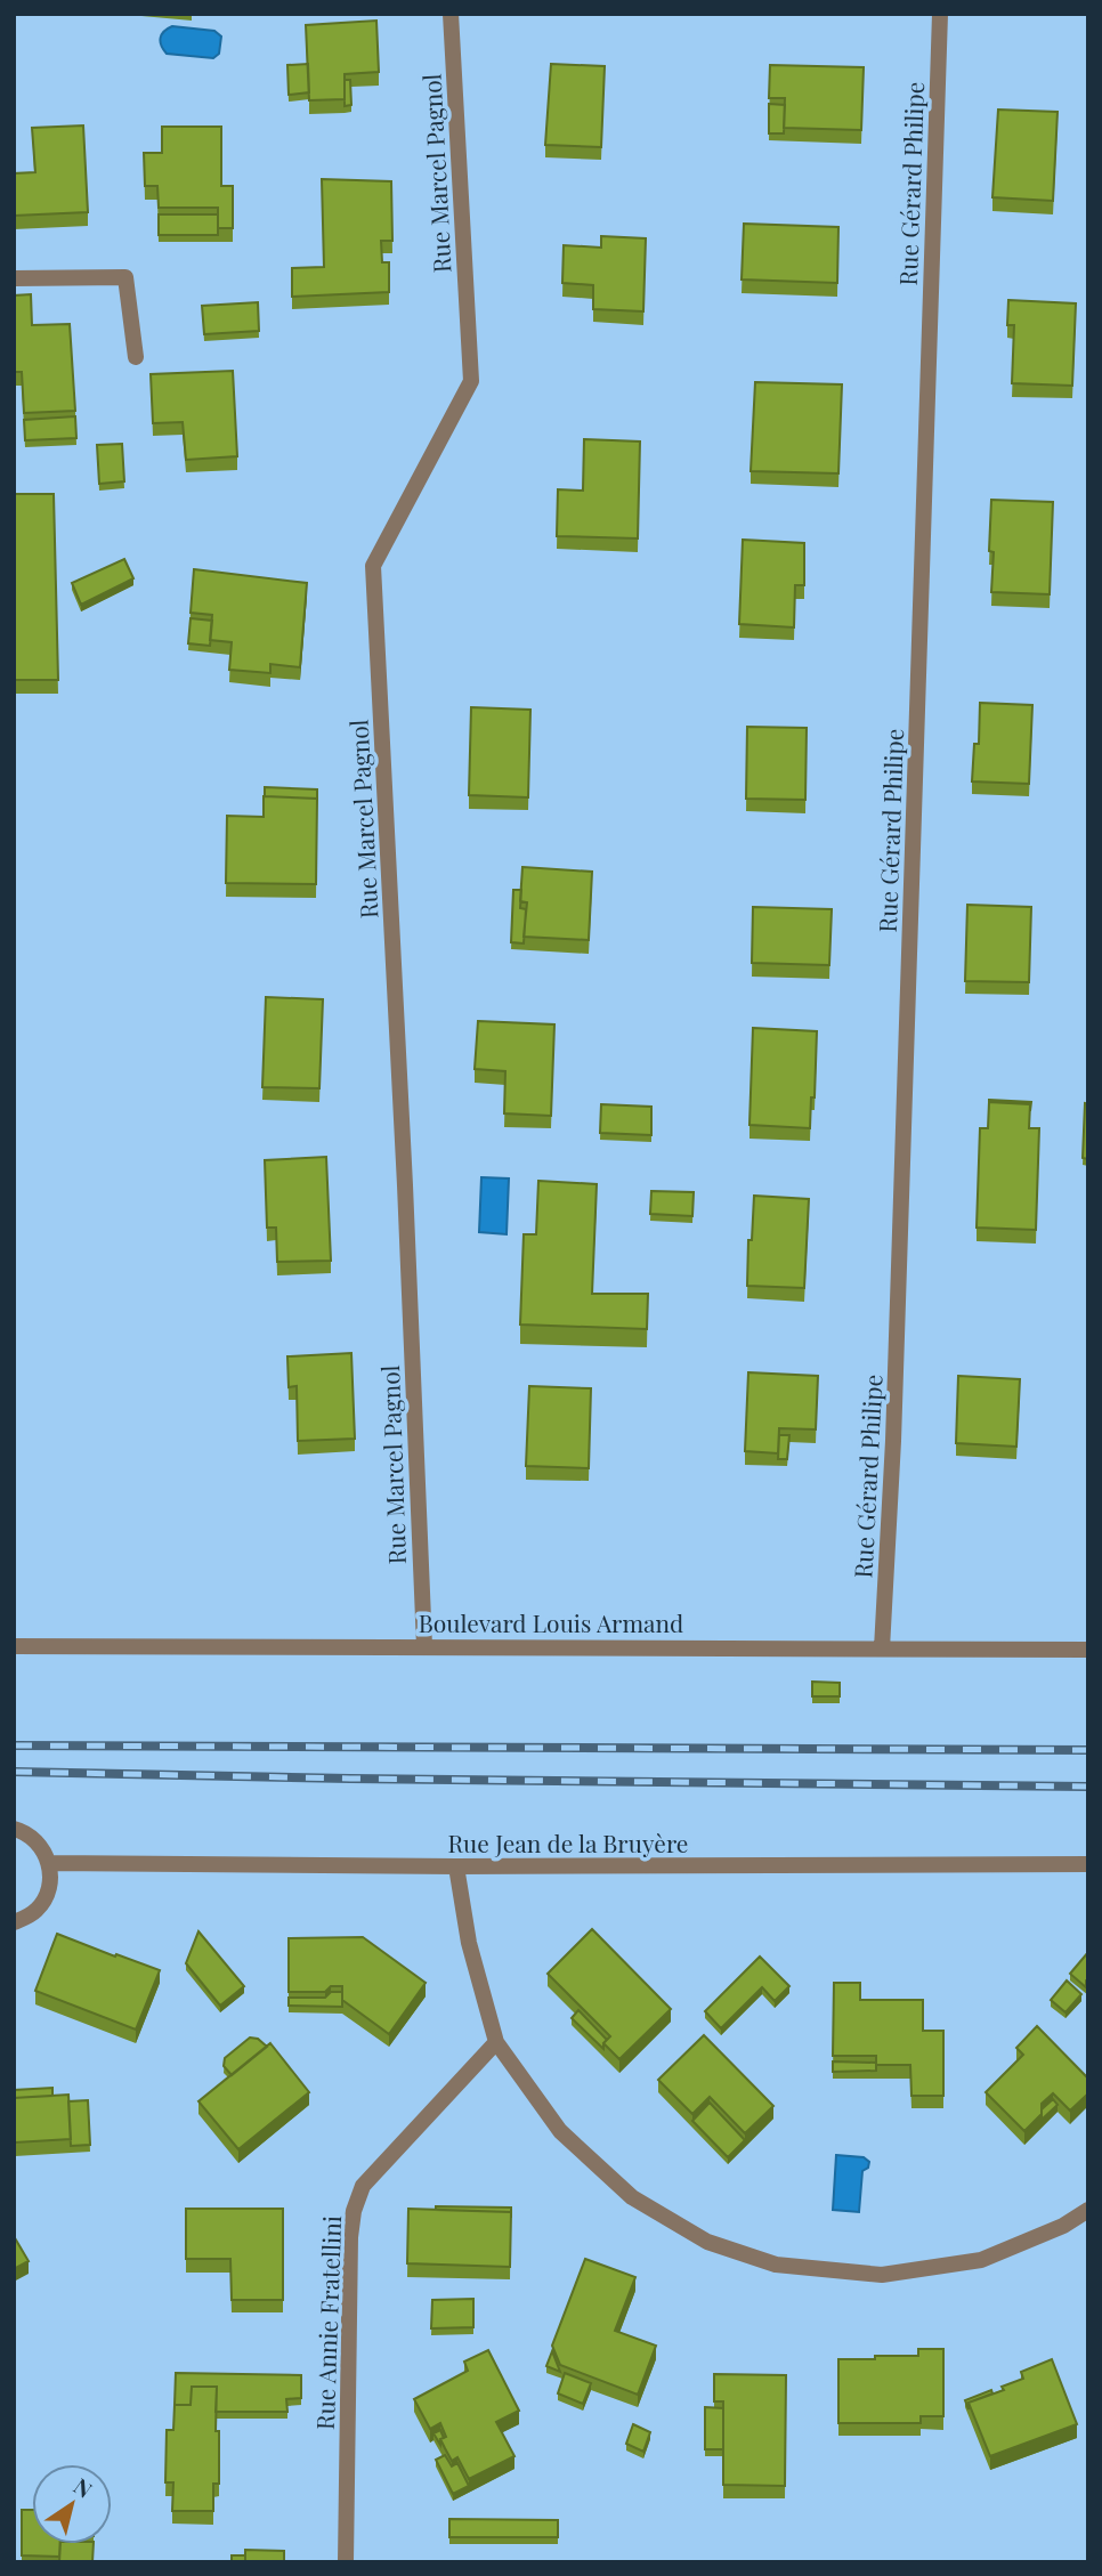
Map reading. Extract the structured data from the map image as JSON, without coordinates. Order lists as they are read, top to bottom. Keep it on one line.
{"streets":{"street":["Rue Marcel Pagnol","Rue Gérard Philipe","Boulevard Louis Armand","Rue Jean de la Bruyère","Rue Annie Fratellini"]},"crossings":[["Rue Marcel Pagnol","Boulevard Louis Armand"],["Rue Gérard Philipe","Boulevard Louis Armand"]],"north":"top right"}
